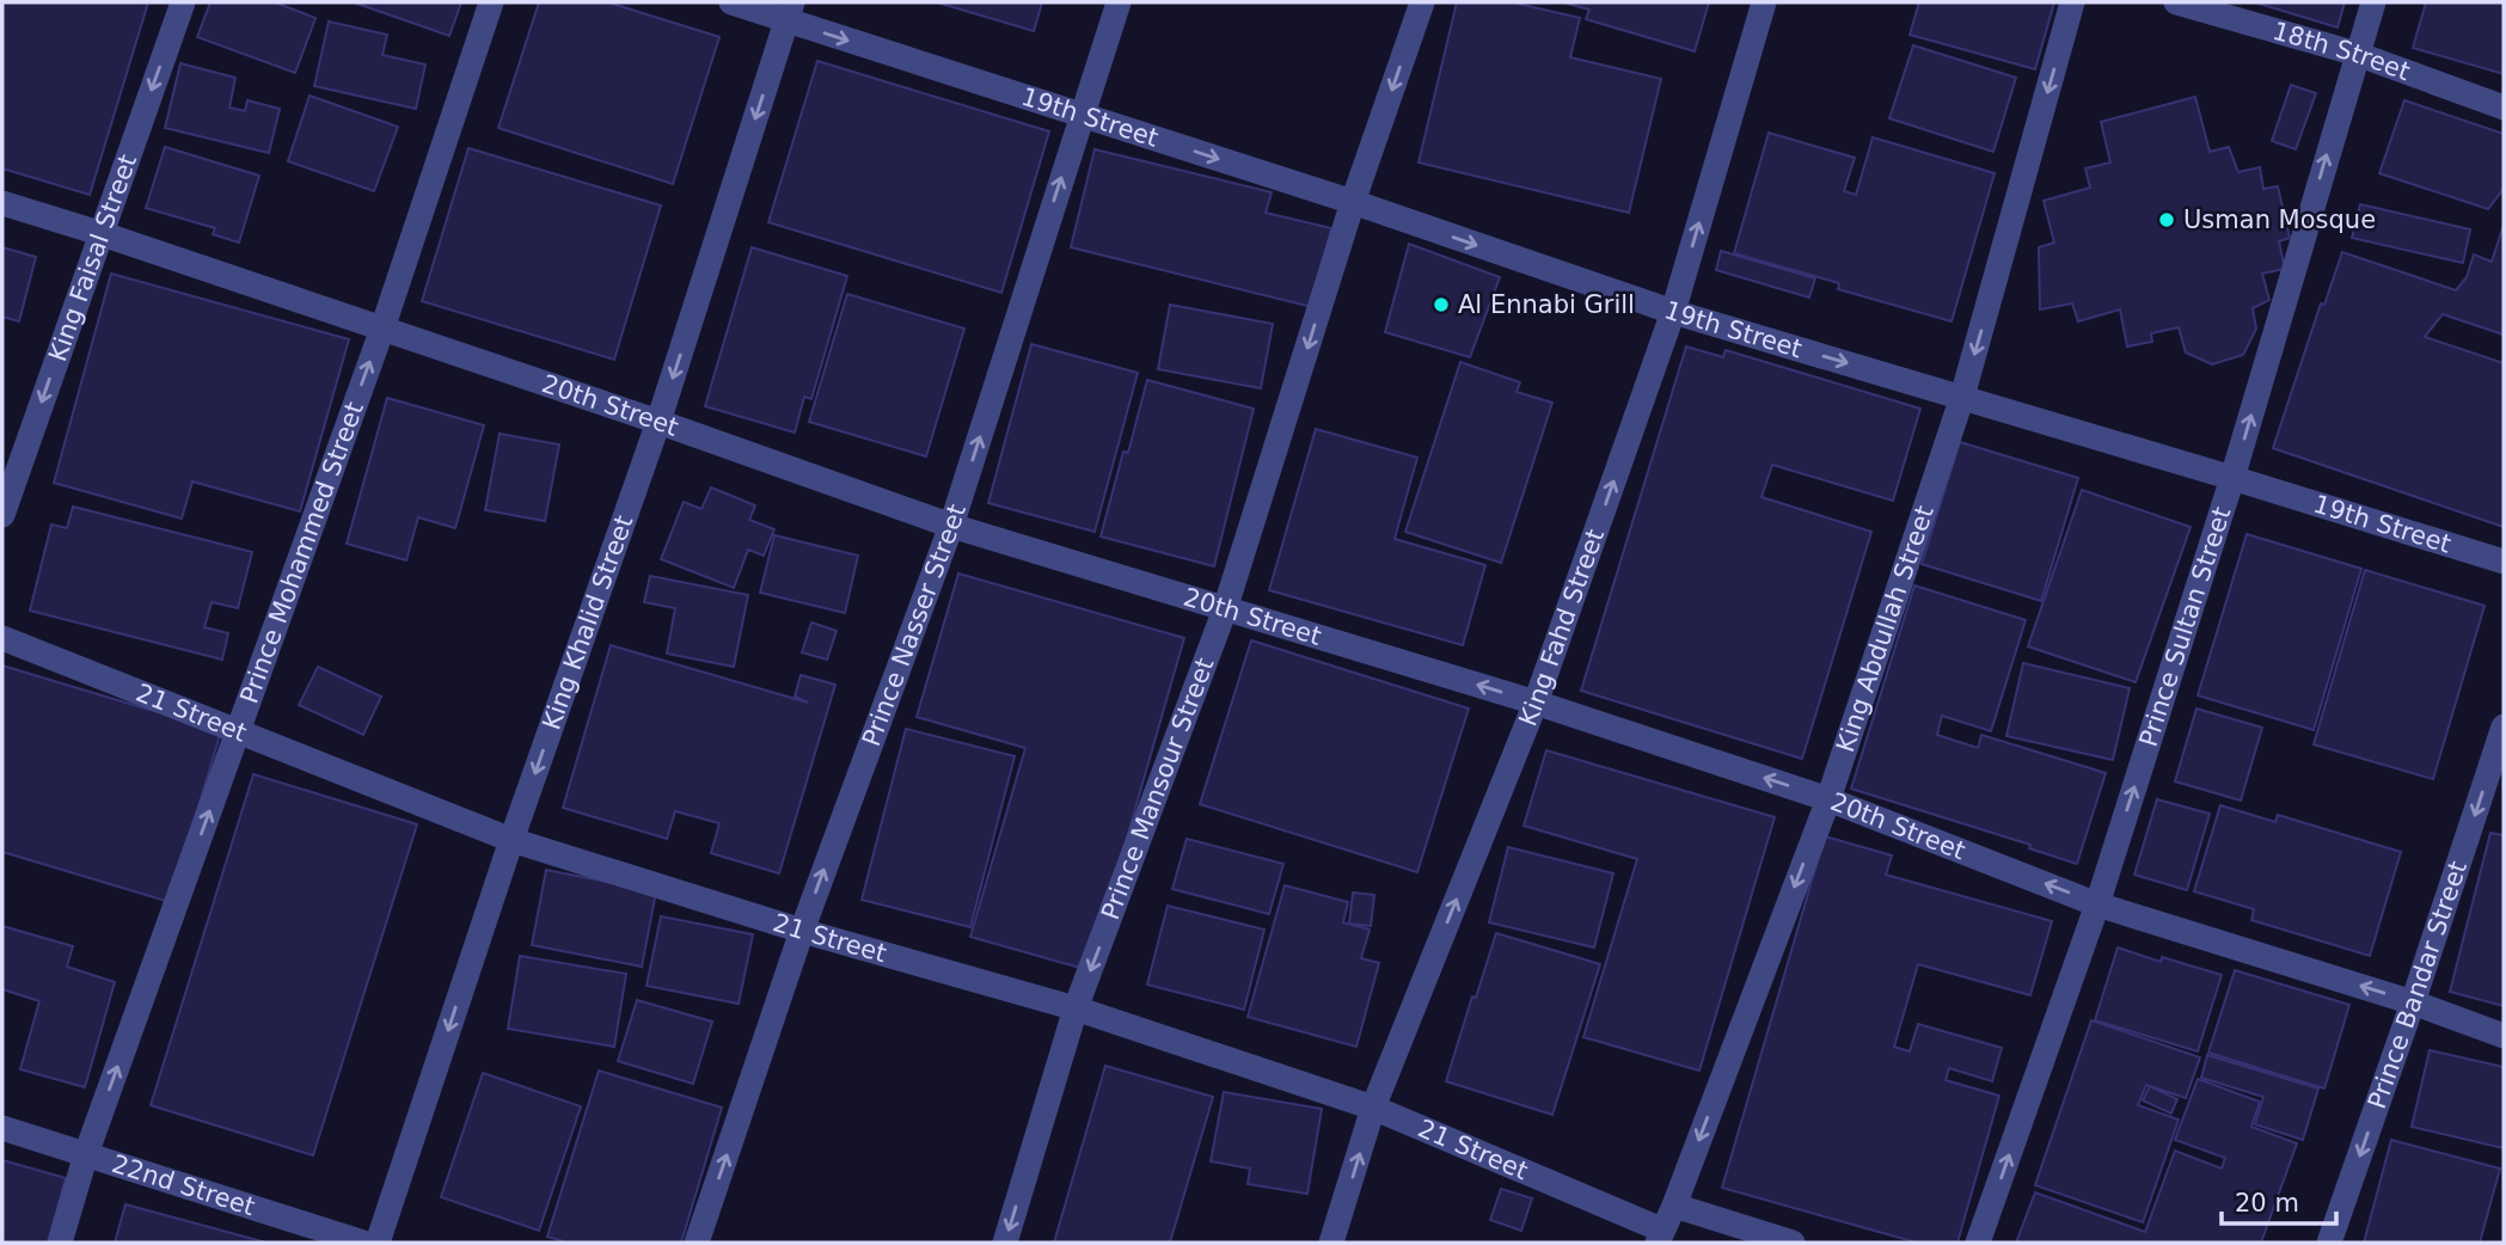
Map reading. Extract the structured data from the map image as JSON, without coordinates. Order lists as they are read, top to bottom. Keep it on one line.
{"streets":{"street":["18th Street","19th Street","King Faisal Street","20th Street","Prince Mohammed Street","King Khalid Street","Prince Nasser Street","Prince Sultan Street","King Fahd Street","King Abdullah Street","21 Street","Prince Mansour Street","Prince Bandar Street","22nd Street"]},"crossings":[["18th Street","Prince Sultan Street"],["19th Street","King Khalid Street"],["19th Street","Prince Nasser Street"],["19th Street","Prince Sultan Street"],["19th Street","King Fahd Street"],["19th Street","King Abdullah Street"],["19th Street","Prince Mansour Street"],["King Faisal Street","20th Street"],["20th Street","Prince Mohammed Street"],["20th Street","King Khalid Street"],["20th Street","Prince Nasser Street"],["20th Street","Prince Sultan Street"],["20th Street","King Fahd Street"],["20th Street","King Abdullah Street"],["20th Street","Prince Mansour Street"],["20th Street","Prince Bandar Street"],["Prince Mohammed Street","21 Street"],["Prince Mohammed Street","22nd Street"],["King Khalid Street","21 Street"],["Prince Nasser Street","21 Street"],["King Fahd Street","21 Street"],["King Abdullah Street","21 Street"],["21 Street","Prince Mansour Street"]],"one_way":["19th Street","King Faisal Street","20th Street","Prince Mohammed Street","King Khalid Street","Prince Nasser Street","Prince Sultan Street","King Fahd Street","King Abdullah Street","Prince Mansour Street","Prince Bandar Street"],"places":["Usman Mosque","Al Ennabi Grill"],"scale_bar":"20 m"}
